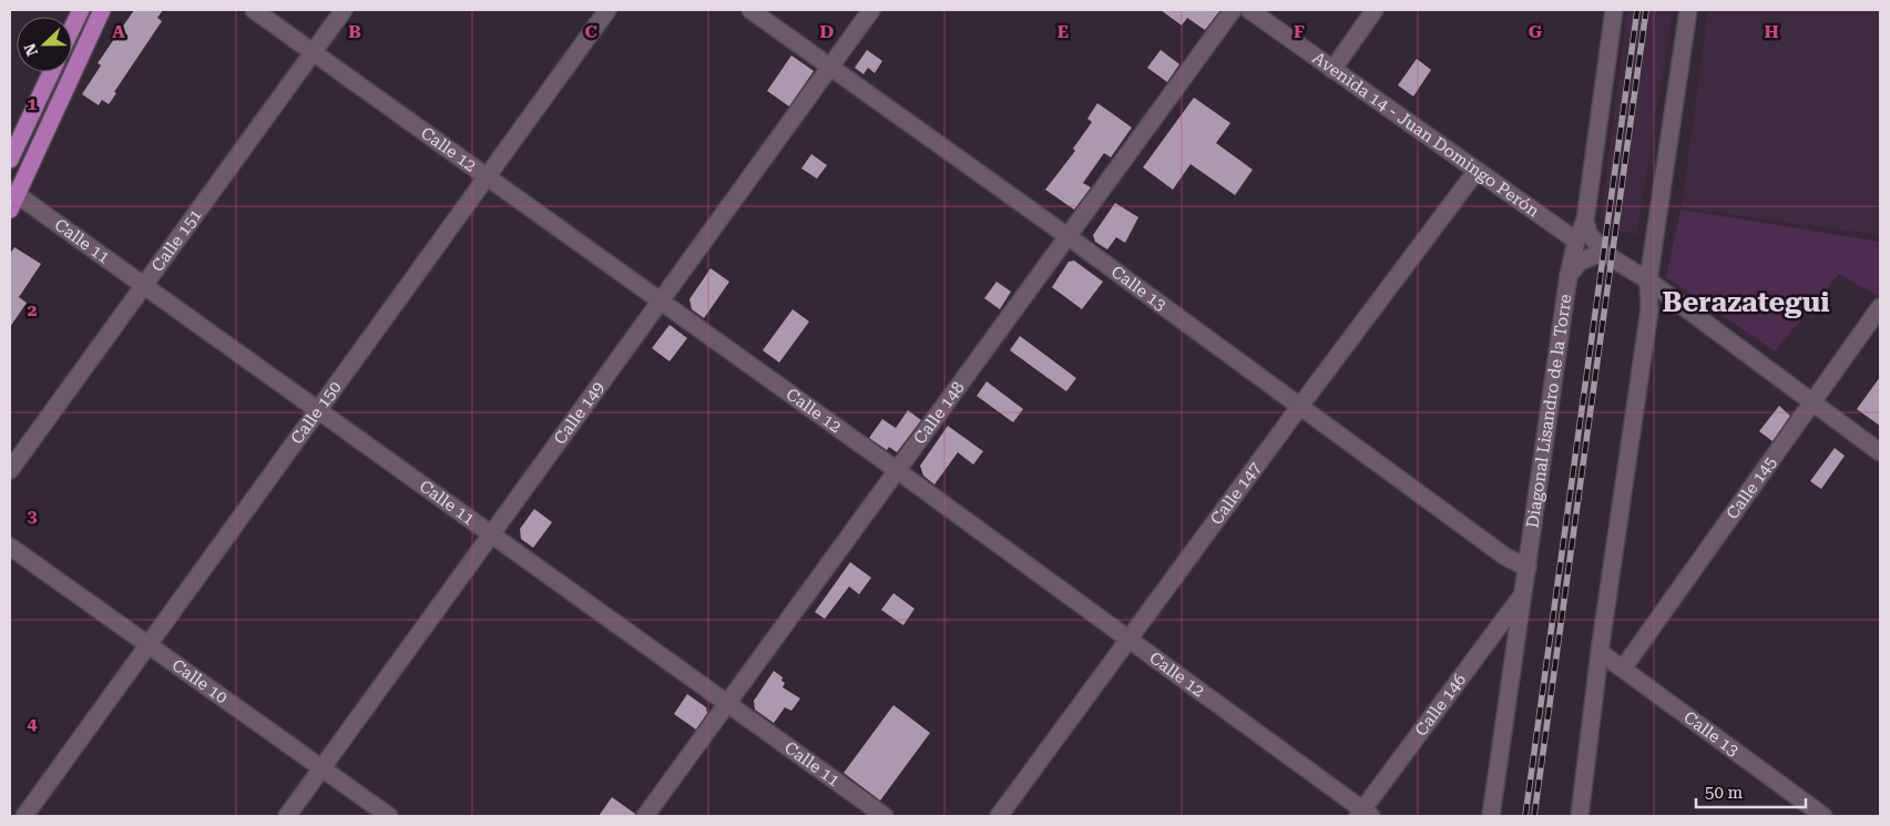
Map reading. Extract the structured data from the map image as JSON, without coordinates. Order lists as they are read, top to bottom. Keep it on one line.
{"streets":{"street":["Avenida 14 - Juan Domingo Perón","Calle 12","Calle 11","Calle 151","Calle 13","Diagonal Lisandro de la Torre","Calle 150","Calle 148","Calle 149","Calle 145","Calle 147","Calle 10","Calle 146"]},"crossings":[["Avenida 14 - Juan Domingo Perón","Diagonal Lisandro de la Torre"],["Avenida 14 - Juan Domingo Perón","Calle 147"],["Calle 12","Calle 151"],["Calle 12","Calle 150"],["Calle 12","Calle 148"],["Calle 12","Calle 149"],["Calle 12","Calle 147"],["Calle 12","Calle 146"],["Calle 11","Calle 151"],["Calle 11","Calle 150"],["Calle 11","Calle 148"],["Calle 11","Calle 149"],["Calle 13","Diagonal Lisandro de la Torre"],["Calle 13","Calle 148"],["Calle 13","Calle 149"],["Calle 13","Calle 145"],["Calle 13","Calle 147"],["Diagonal Lisandro de la Torre","Calle 146"],["Calle 150","Calle 10"],["Calle 149","Calle 10"]],"districts":["Berazategui"],"scale_bar":"50 m","north":"left","grid":{"columns":["A","B","C","D","E","F","G","H"],"rows":["1","2","3","4"]}}
